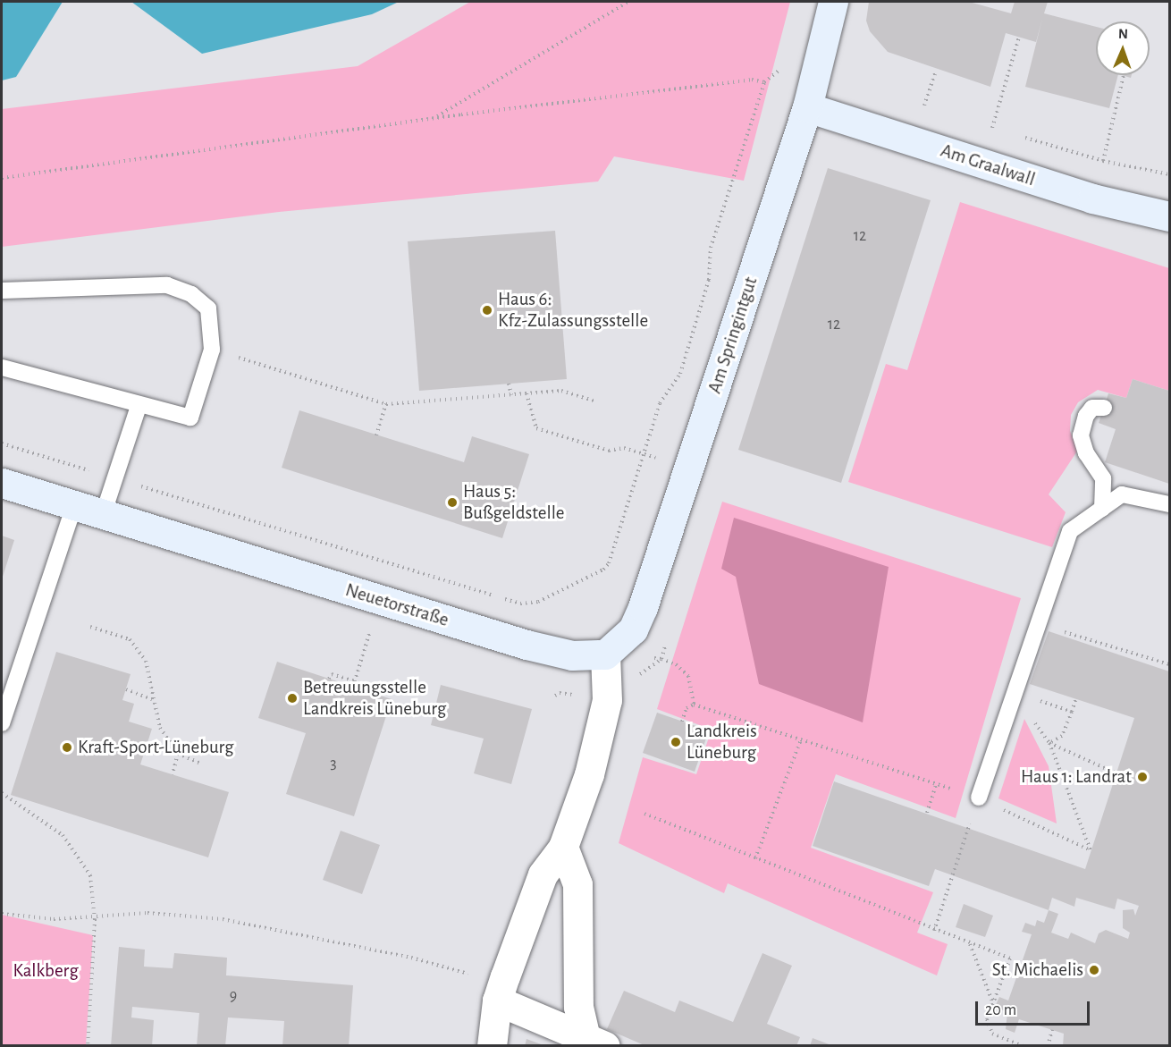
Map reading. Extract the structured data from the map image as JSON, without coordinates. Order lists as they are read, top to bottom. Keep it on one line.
{"streets":{"main road":["Am Graalwall","Am Springintgut","Neuetorstraße"]},"crossings":[["Am Graalwall","Am Springintgut"],["Am Springintgut","Neuetorstraße"]],"parks":["Kalkberg"],"places":["Haus 6: Kfz-Zulassungsstelle","Haus 5: Bußgeldstelle","Betreuungsstelle Landkreis Lüneburg","Landkreis Lüneburg","Kraft-Sport-Lüneburg","Haus 1: Landrat","St. Michaelis"],"house_numbers":["12","12","3","9"],"scale_bar":"20 m","north":"top"}
